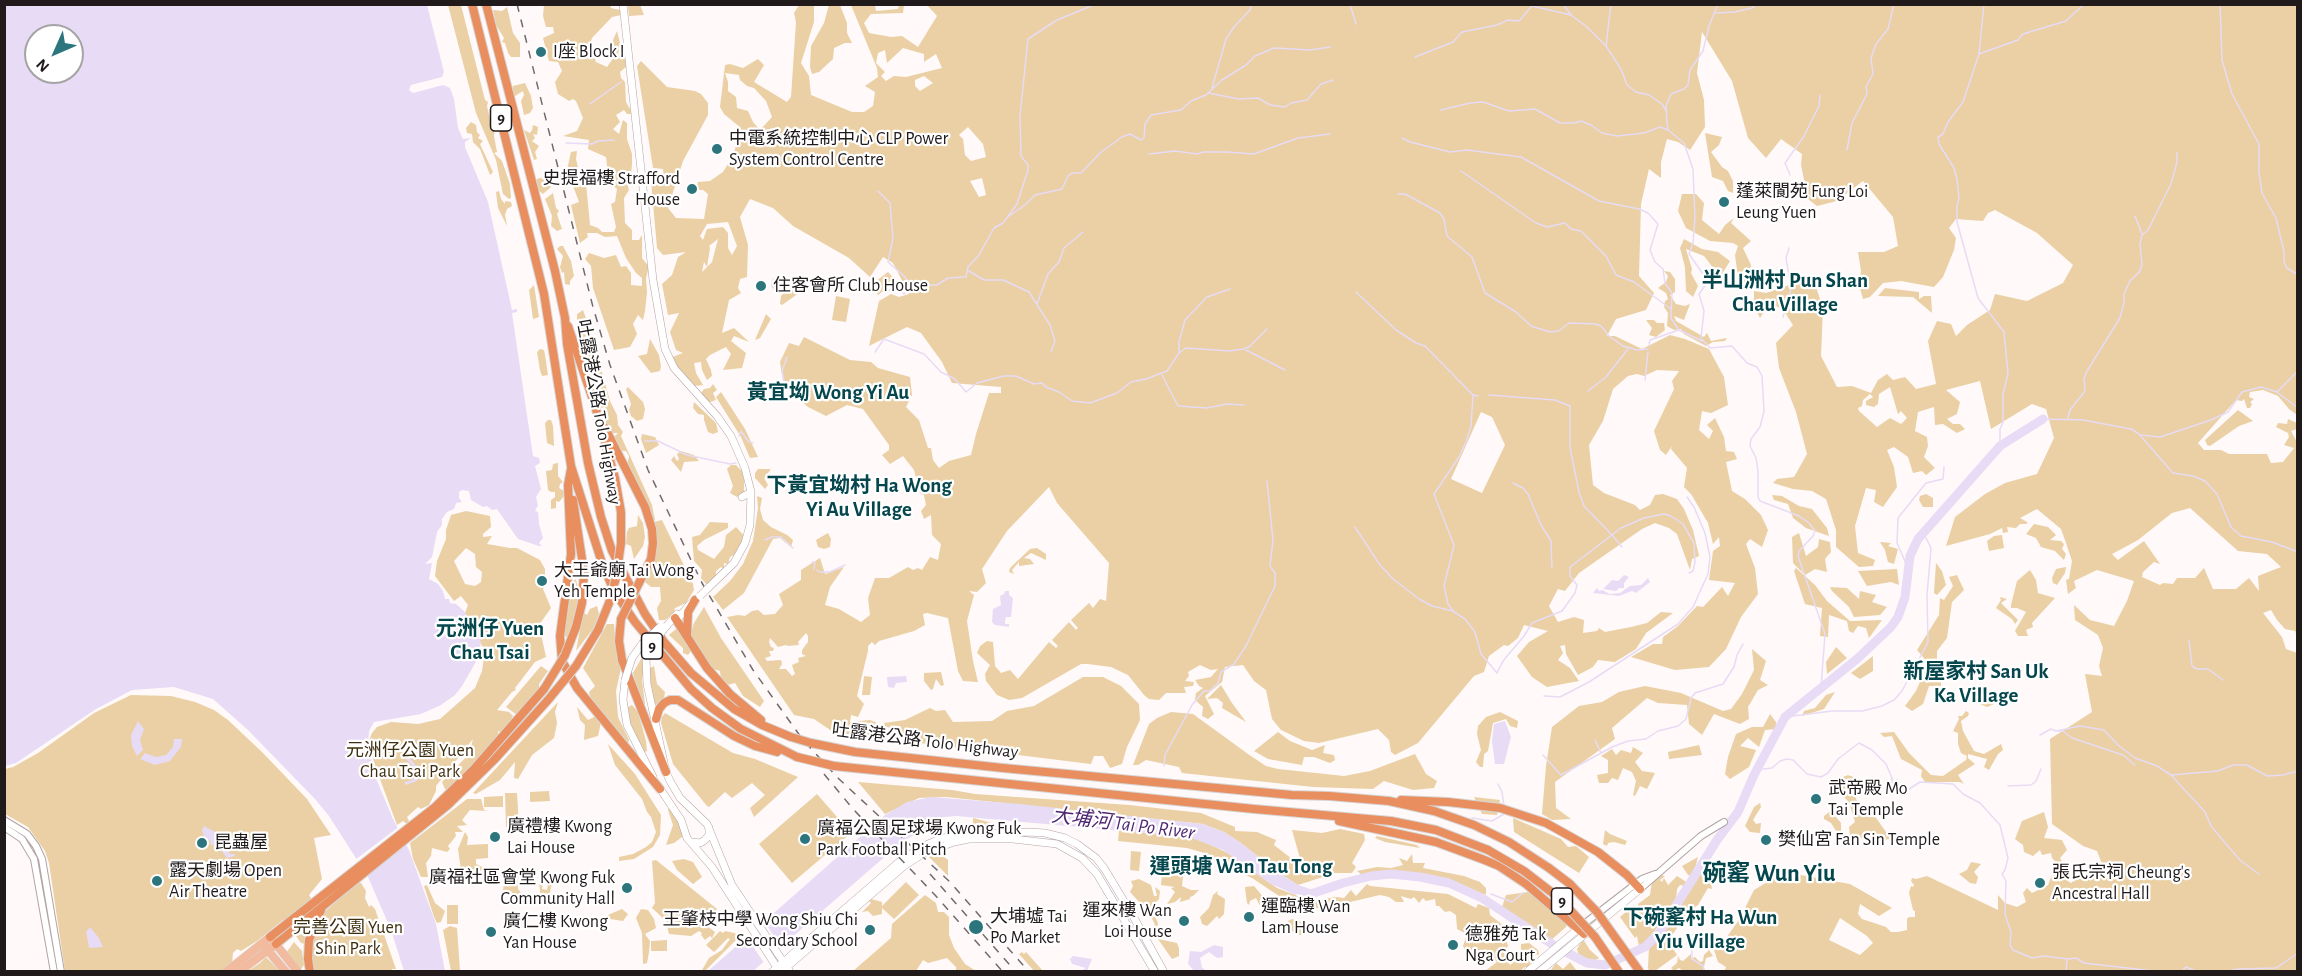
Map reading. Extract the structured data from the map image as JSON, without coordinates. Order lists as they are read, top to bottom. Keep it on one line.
{"streets":{"highway":["9","吐露港公路 Tolo Highway"]},"districts":["半山洲村 Pun Shan Chau Village","黃宜坳 Wong Yi Au","下黃宜坳村 Ha Wong Yi Au Village","元洲仔 Yuen Chau Tsai","新屋家村 San Uk Ka Village","運頭塘 Wan Tau Tong","碗窰 Wun Yiu","下碗窰村 Ha Wun Yiu Village"],"water":["大埔河 Tai Po River"],"parks":["元洲仔公園 Yuen Chau Tsai Park","完善公園 Yuen Shin Park"],"places":["I座 Block I","中電系統控制中心 CLP Power System Control Centre","史提福樓 Strafford House","蓬萊閬苑 Fung Loi Leung Yuen","住客會所 Club House","大王爺廟 Tai Wong Yeh Temple","武帝殿 Mo Tai Temple","廣禮樓 Kwong Lai House","廣福公園足球場 Kwong Fuk Park Football Pitch","樊仙宮 Fan Sin Temple","昆蟲屋","露天劇場 Open Air Theatre","張氏宗祠 Cheung's Ancestral Hall","廣福社區會堂 Kwong Fuk Community Hall","運臨樓 Wan Lam House","運來樓 Wan Loi House","大埔墟 Tai Po Market","王肇枝中學 Wong Shiu Chi Secondary School","廣仁樓 Kwong Yan House","德雅苑 Tak Nga Court"],"north":"bottom left"}
